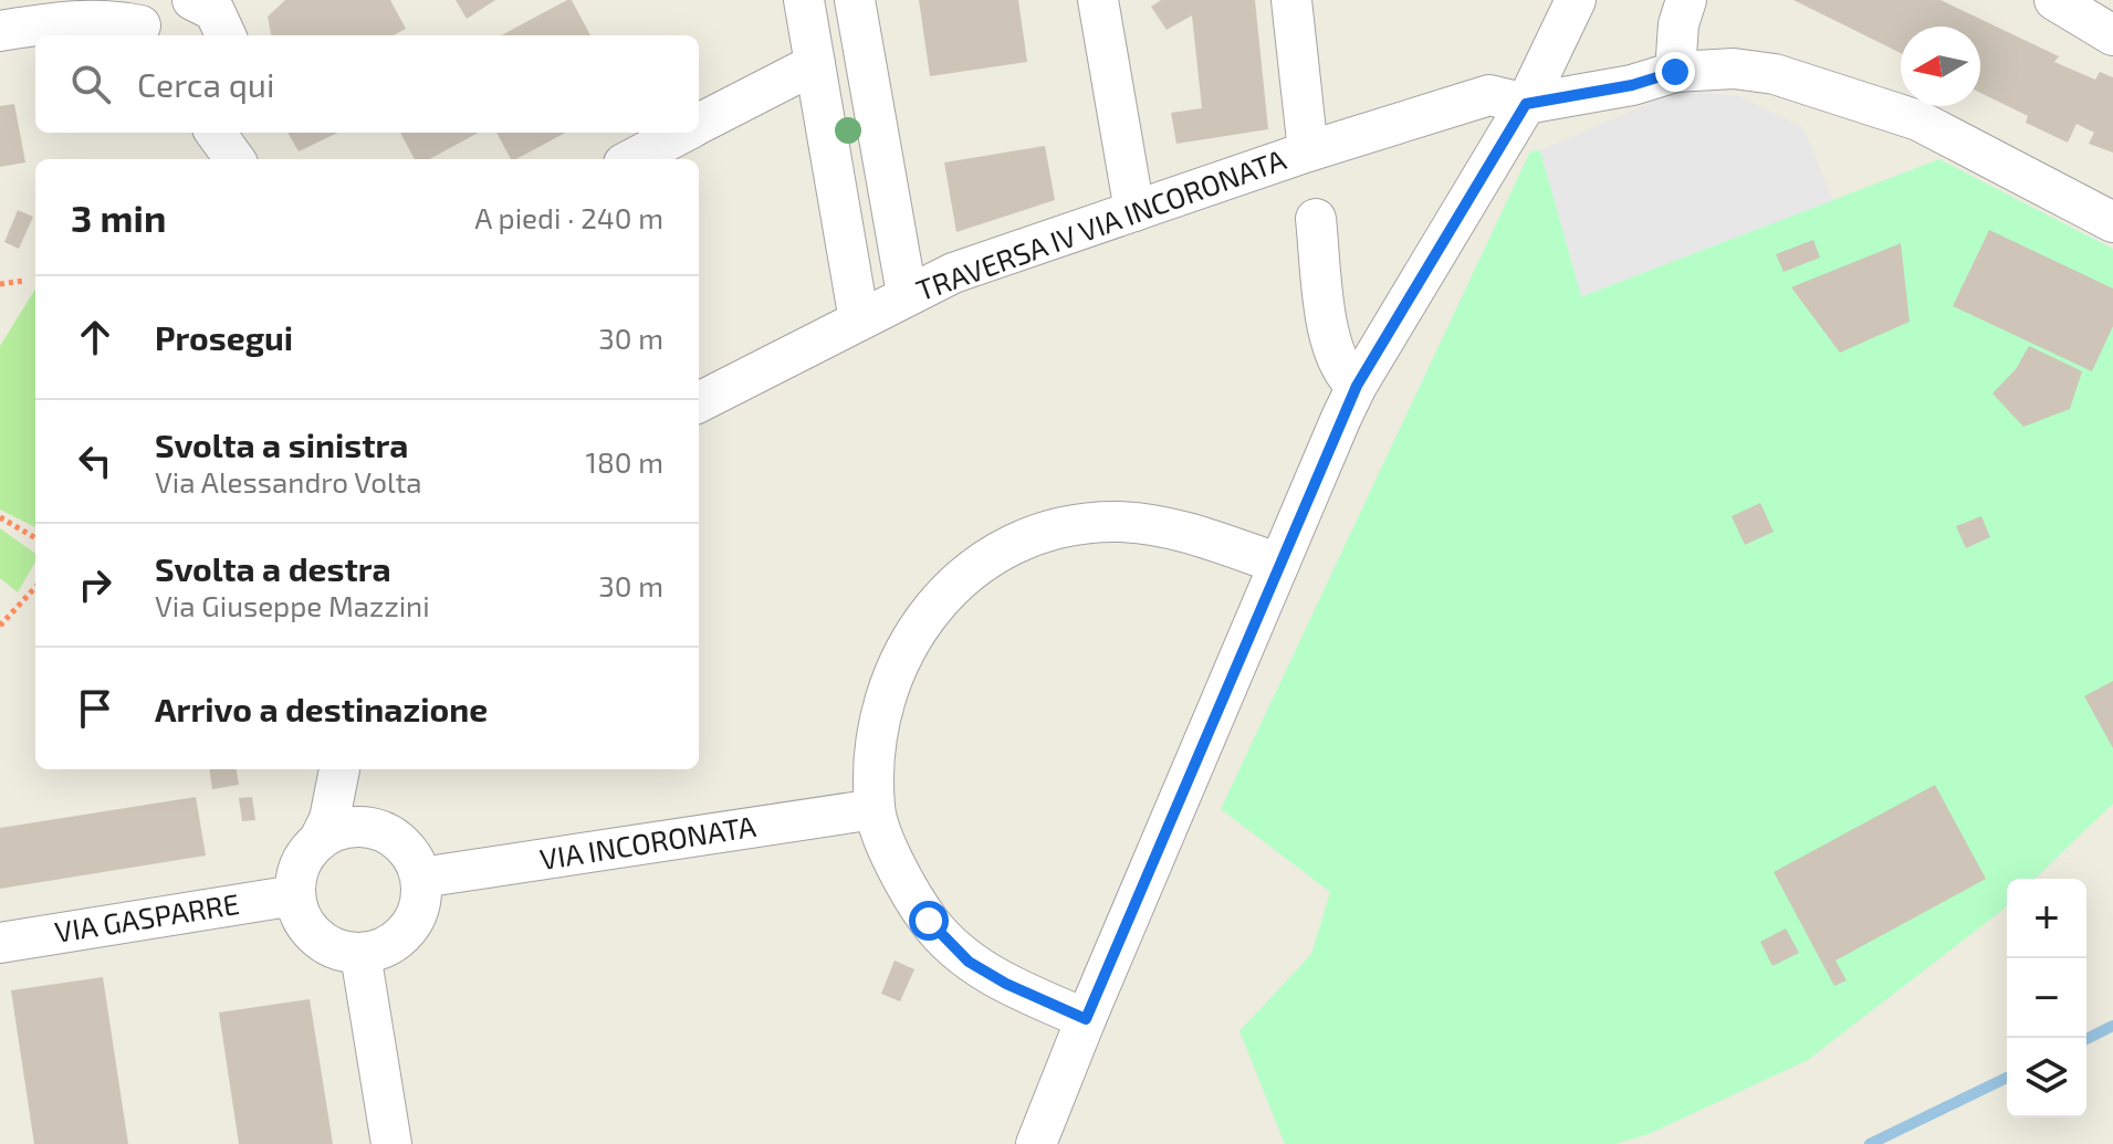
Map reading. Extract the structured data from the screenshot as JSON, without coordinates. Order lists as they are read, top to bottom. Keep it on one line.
{"streets":{"street":["TRAVERSA IV VIA INCORONATA","VIA INCORONATA","VIA GASPARRE"]},"crossings":[["VIA INCORONATA","VIA GASPARRE"]],"north":"left","page":{"search":"Cerca qui","heading":["3 min","A piedi · 240 m"],"list":[["Prosegui","30 m"],["Svolta a sinistra","Via Alessandro Volta","180 m"],["Svolta a destra","Via Giuseppe Mazzini","30 m"],"Arrivo a destinazione"],"map_buttons":["+","−"]}}
